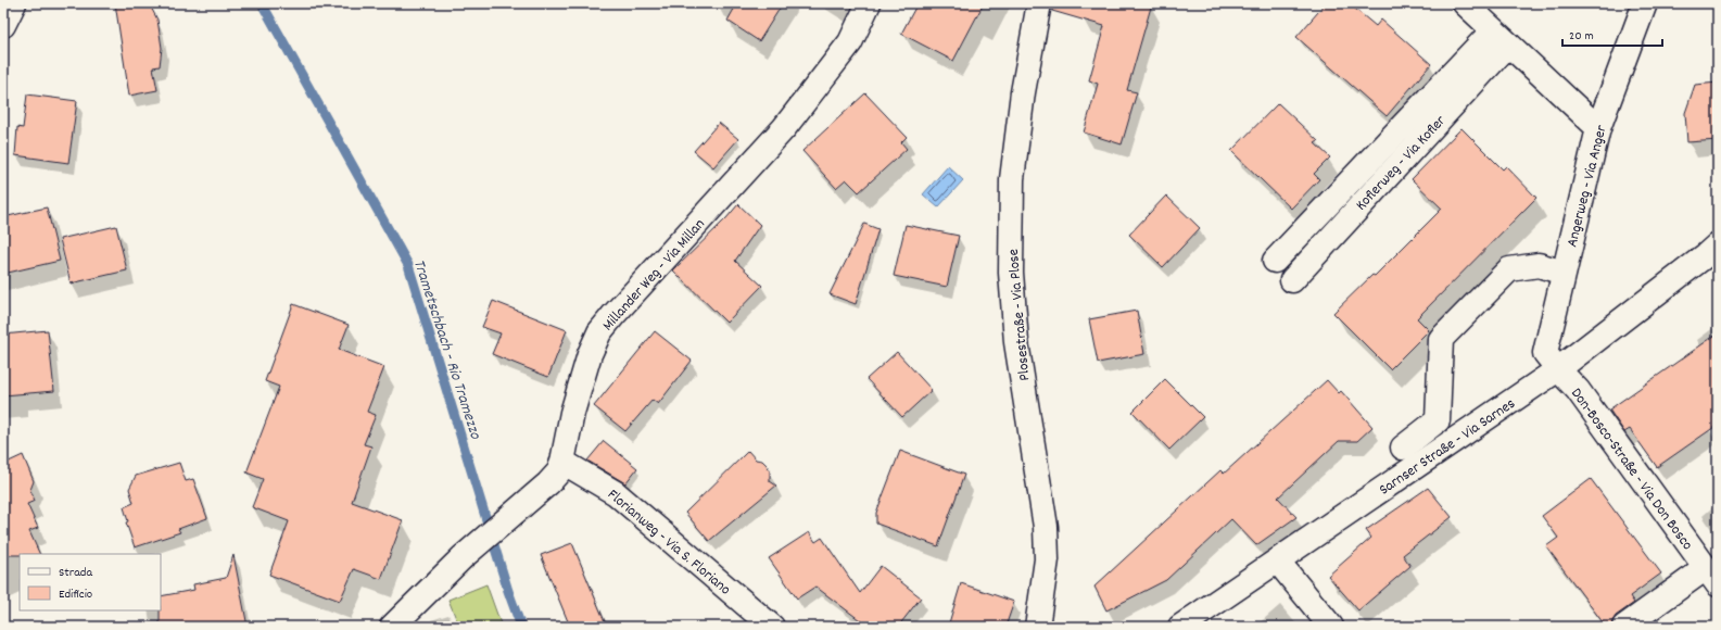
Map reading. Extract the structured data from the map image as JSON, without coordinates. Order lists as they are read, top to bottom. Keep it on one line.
{"streets":{"street":["Koflerweg - Via Kofler","Angerweg - Via Anger","Millander Weg - Via Millan","Plosestraße - Via Plose","Sarnser Straße - Via Sarnes","Don-Bosco-Straße - Via Don Bosco","Florianweg - Via S. Floriano"]},"crossings":[["Angerweg - Via Anger","Sarnser Straße - Via Sarnes"],["Angerweg - Via Anger","Don-Bosco-Straße - Via Don Bosco"],["Millander Weg - Via Millan","Florianweg - Via S. Floriano"],["Sarnser Straße - Via Sarnes","Don-Bosco-Straße - Via Don Bosco"]],"water":["Trametschbach - Rio Tramezzo"],"legend":["Strada","Edificio"],"scale_bar":"20 m"}
